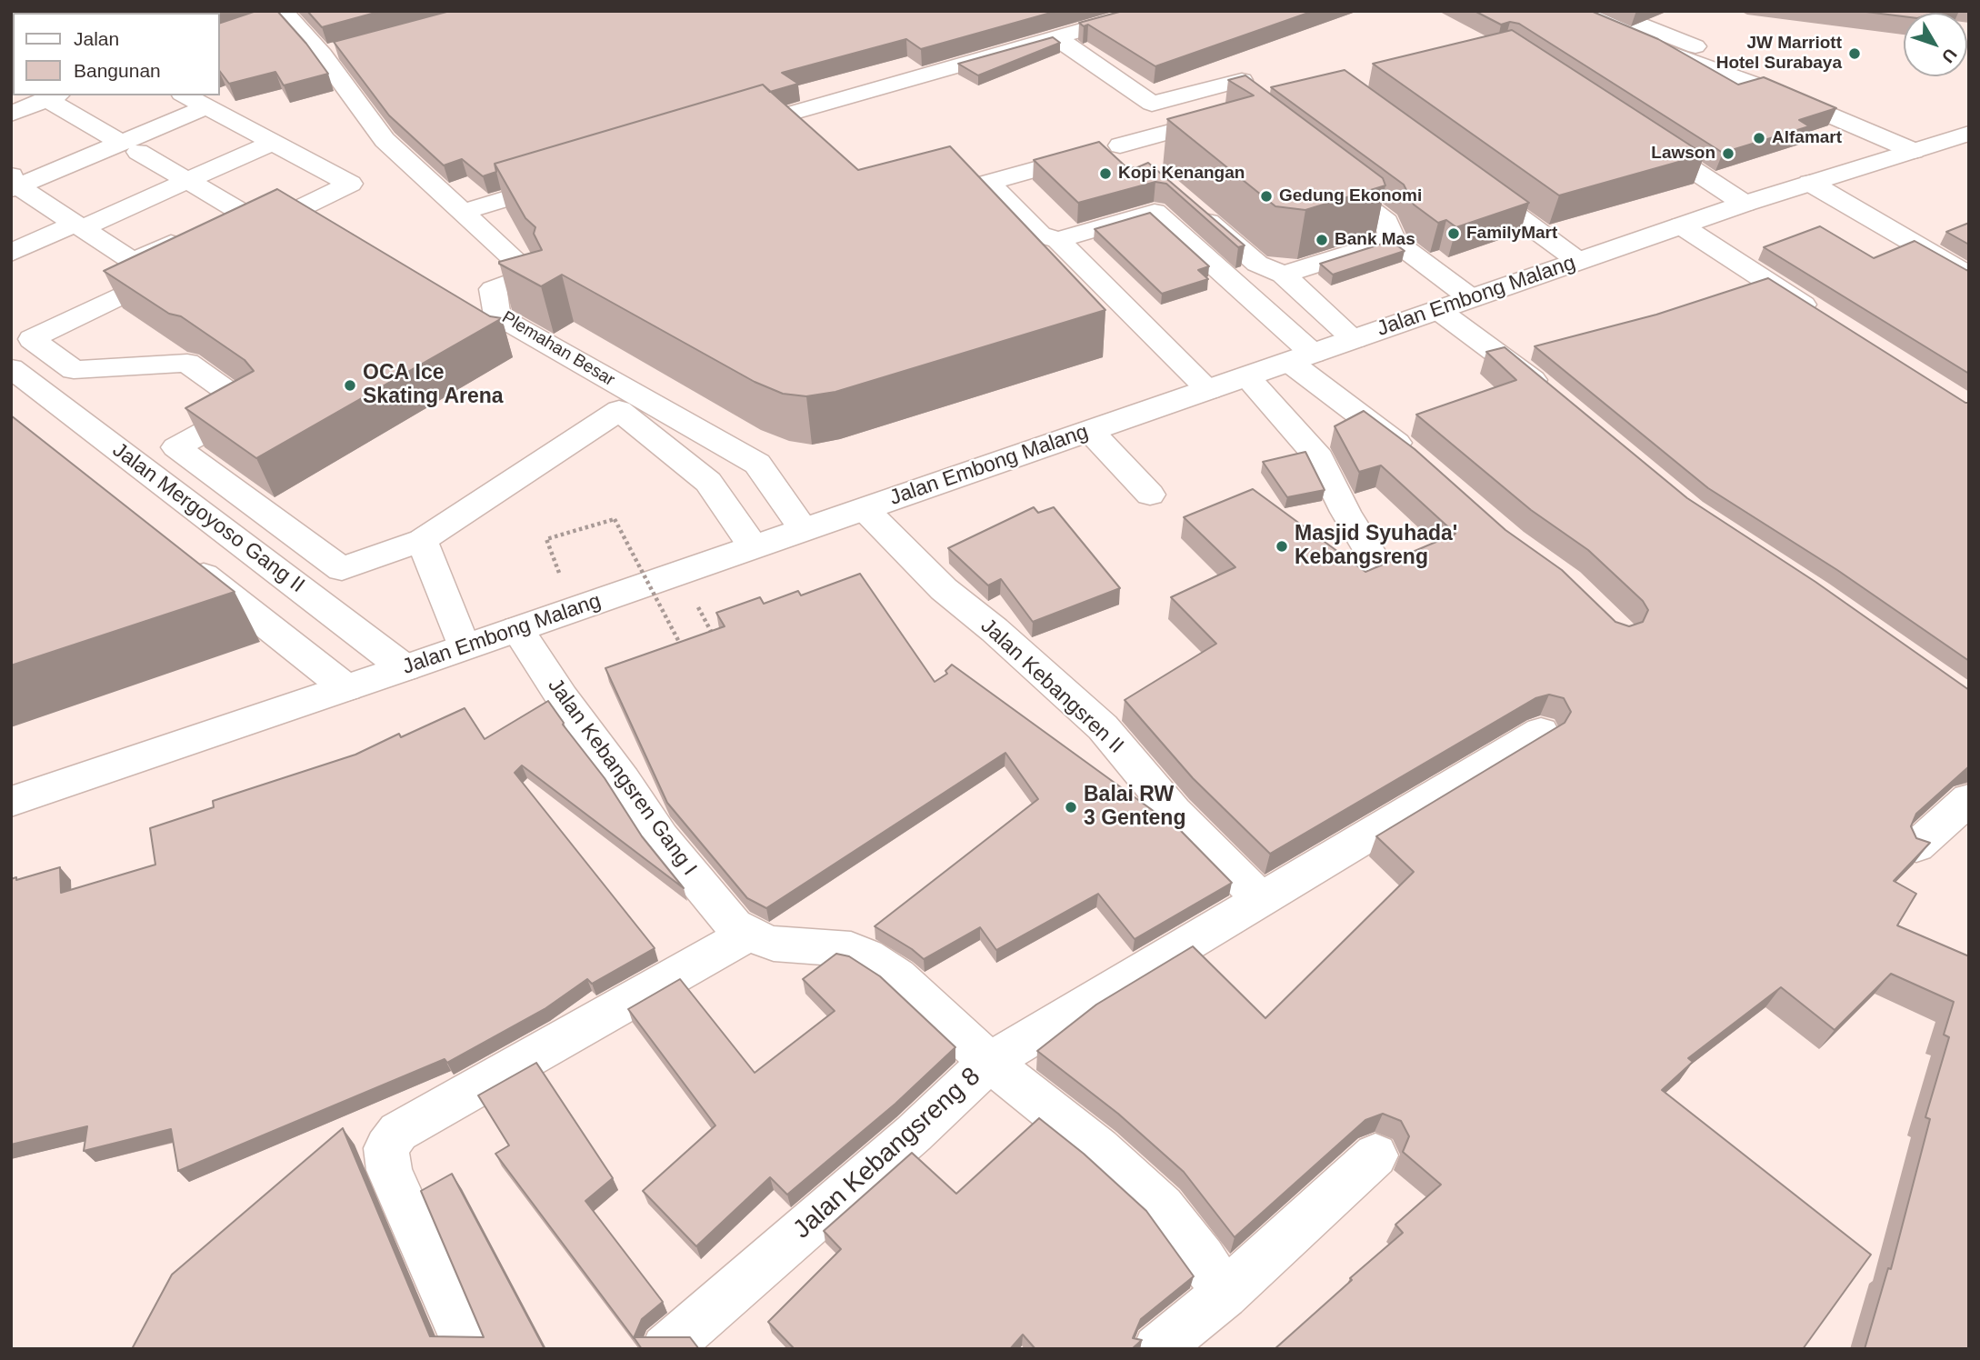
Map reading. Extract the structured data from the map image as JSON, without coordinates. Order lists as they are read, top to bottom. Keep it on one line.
{"streets":{"street":["Jalan Embong Malang","Plemahan Besar","Jalan Mergoyoso Gang II","Jalan Kebangsren II","Jalan Kebangsren Gang I","Jalan Kebangsreng 8"]},"crossings":[["Jalan Embong Malang","Plemahan Besar"],["Jalan Embong Malang","Jalan Mergoyoso Gang II"],["Jalan Embong Malang","Jalan Kebangsren II"],["Jalan Embong Malang","Jalan Kebangsren Gang I"],["Jalan Kebangsren Gang I","Jalan Kebangsreng 8"]],"places":["JW Marriott Hotel Surabaya","Alfamart","Lawson","Kopi Kenangan","Gedung Ekonomi","FamilyMart","Bank Mas","OCA Ice Skating Arena","Masjid Syuhada' Kebangsreng","Balai RW 3 Genteng"],"legend":["Jalan","Bangunan"],"north":"bottom right"}
